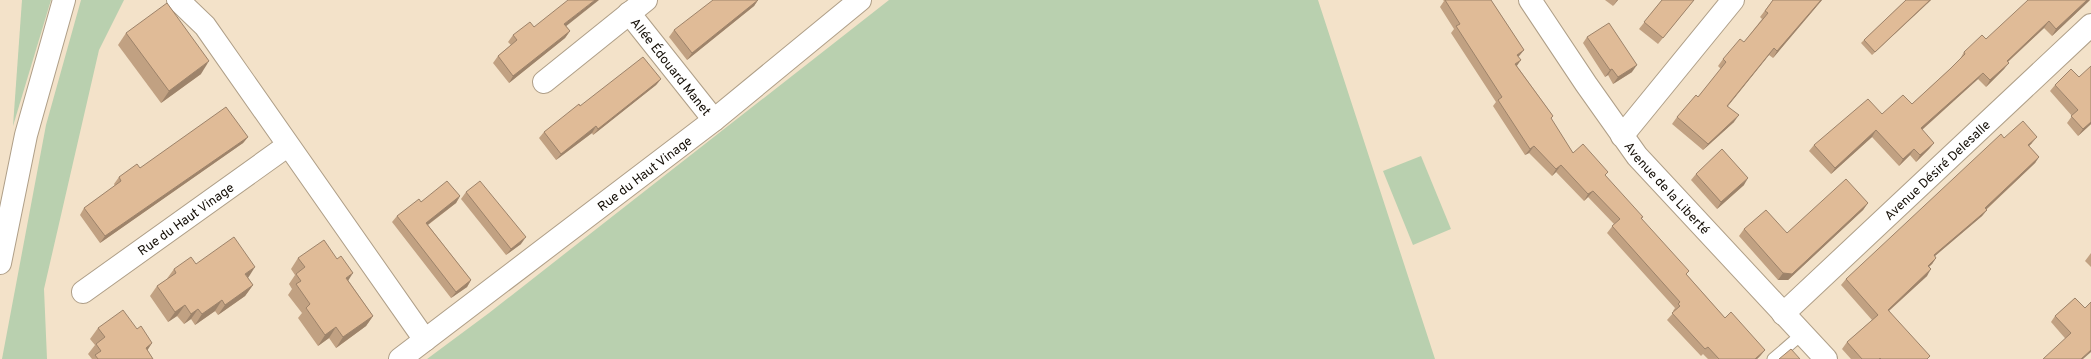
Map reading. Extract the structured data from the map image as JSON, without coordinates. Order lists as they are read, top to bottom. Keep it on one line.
{"streets":{"main road":["Allée Édouard Manet","Avenue Désiré Delesalle","Rue du Haut Vinage","Avenue de la Liberté"]},"crossings":[["Allée Édouard Manet","Rue du Haut Vinage"],["Avenue Désiré Delesalle","Avenue de la Liberté"]]}
